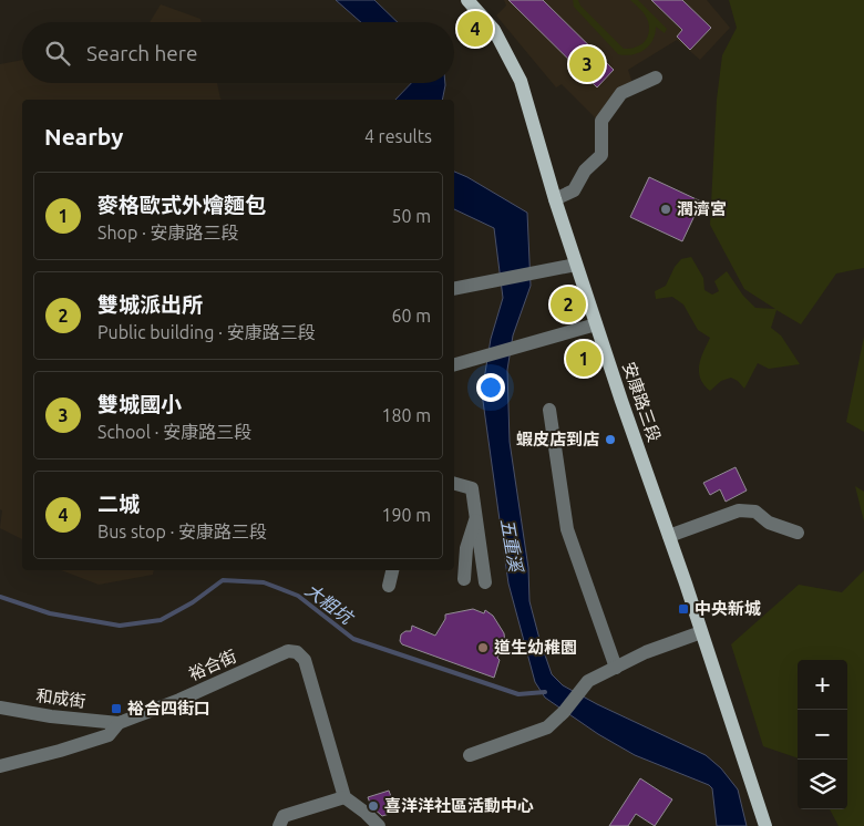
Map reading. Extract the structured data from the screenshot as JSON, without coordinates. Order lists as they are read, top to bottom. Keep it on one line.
{"streets":{"main road":["安康路三段"],"street":["裕合街","和成街"]},"crossings":[["裕合街","和成街"]],"water":["五重溪","大粗坑"],"places":{"other":["潤濟宮","蝦皮店到店","道生幼稚園","喜洋洋社區活動中心"],"transit":["中央新城","裕合四街口"]},"page":{"pins":["4","3","2","1"],"search":"Search here","heading":["Nearby","4 results"],"list":[{"mark":"1","name":"麥格歐式外燴麵包","note":"Shop · 安康路三段","value":"50 m"},{"mark":"2","name":"雙城派出所","note":"Public building · 安康路三段","value":"60 m"},{"mark":"3","name":"雙城國小","note":"School · 安康路三段","value":"180 m"},{"mark":"4","name":"二城","note":"Bus stop · 安康路三段","value":"190 m"}],"map_buttons":["+","−"]}}
